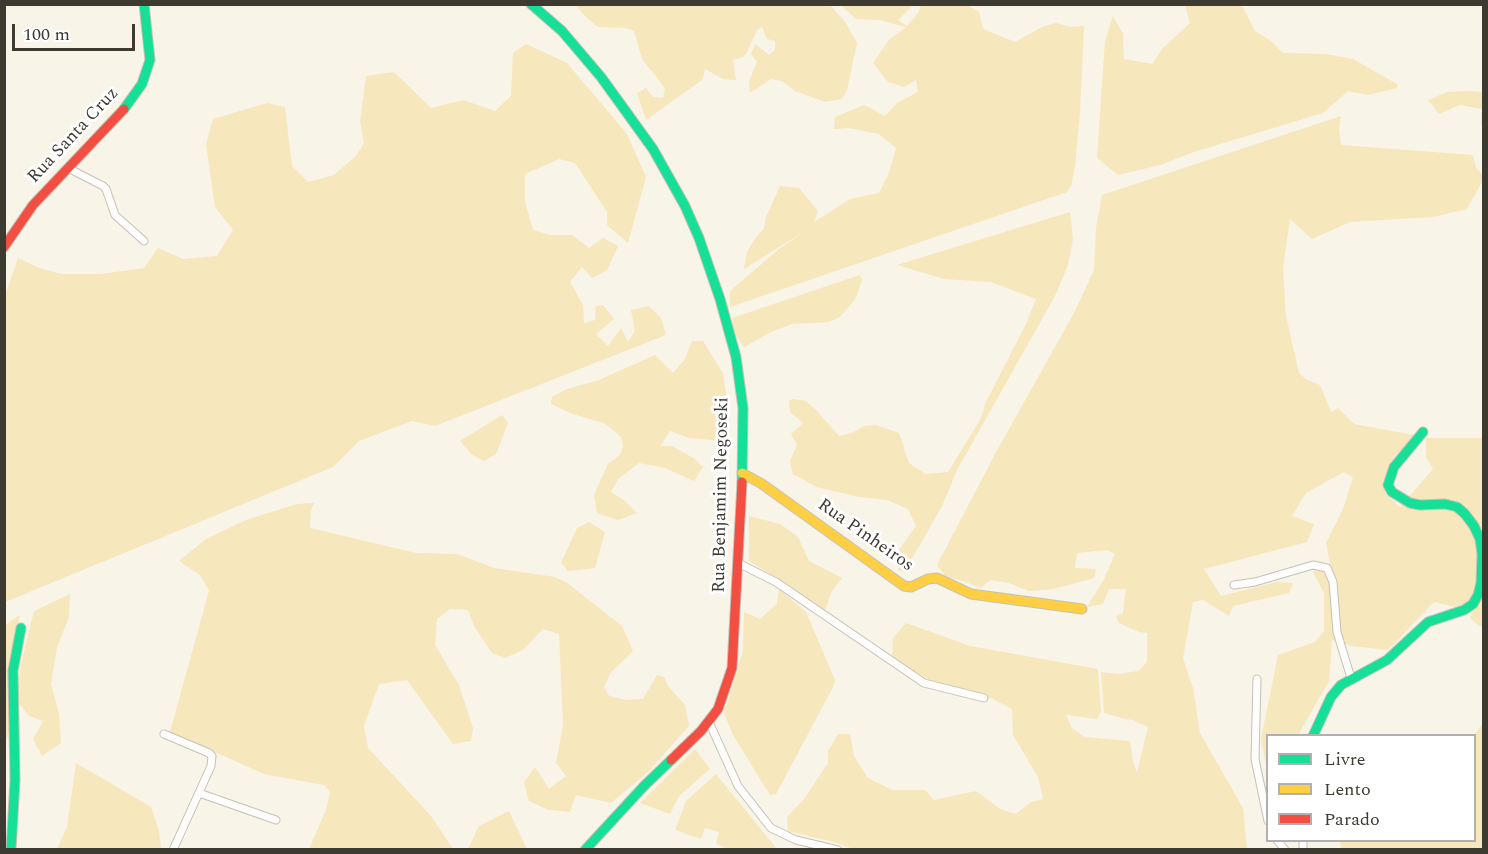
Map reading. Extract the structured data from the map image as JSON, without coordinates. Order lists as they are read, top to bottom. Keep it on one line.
{"streets":{"street":["Rua Santa Cruz","Rua Benjamim Negoseki","Rua Pinheiros"]},"crossings":[["Rua Benjamim Negoseki","Rua Pinheiros"]],"legend":["Livre","Lento","Parado"],"scale_bar":"100 m"}
